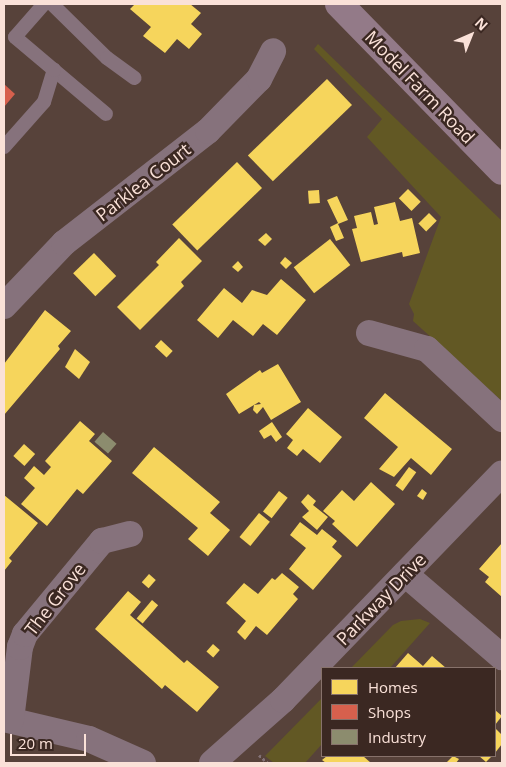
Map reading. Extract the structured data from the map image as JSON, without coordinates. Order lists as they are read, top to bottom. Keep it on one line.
{"streets":{"main road":["Model Farm Road"],"street":["Parklea Court","The Grove","Parkway Drive"]},"legend":["Homes","Shops","Industry"],"scale_bar":"20 m","north":"top right"}
